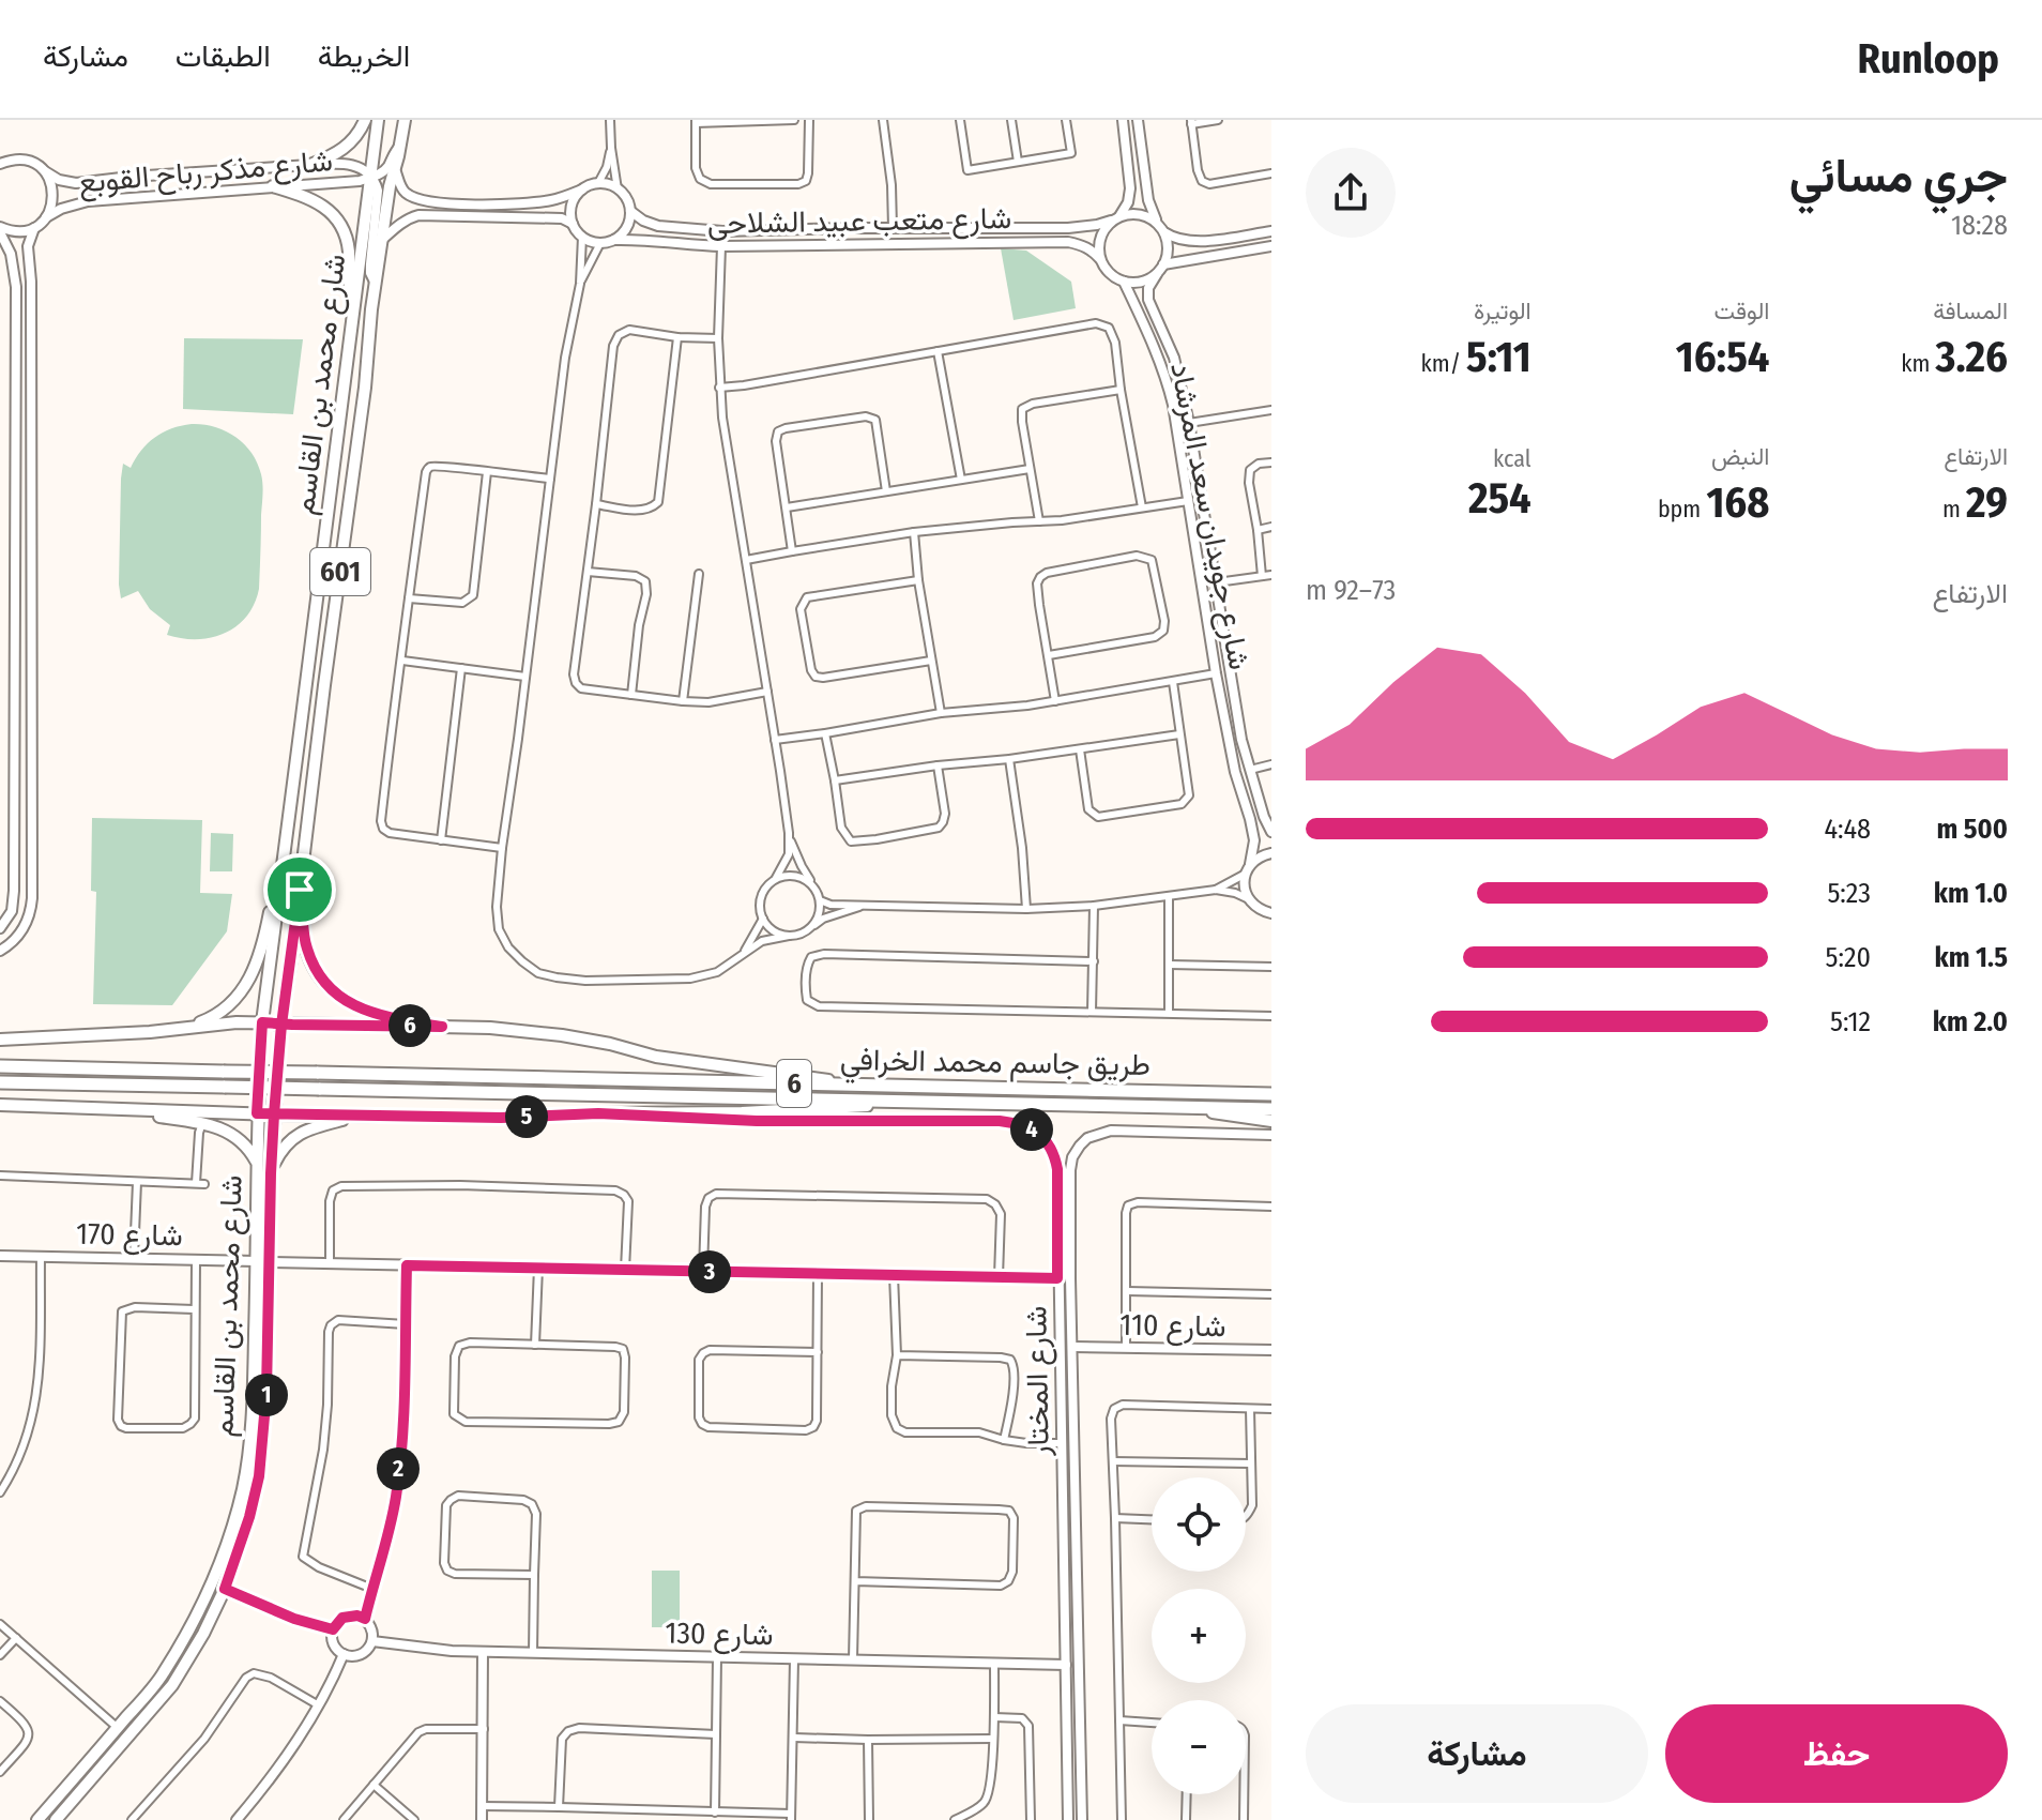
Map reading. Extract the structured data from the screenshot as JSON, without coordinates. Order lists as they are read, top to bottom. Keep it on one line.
{"streets":{"highway":["طريق جاسم محمد الخرافي","6"],"main road":["شارع محمد بن القاسم","601"],"street":["شارع مذكر رباح القوبع","شارع متعب عبيد الشلاحى","شارع جويدان سعد المرشاد","شارع 170","شارع 110","شارع المختار","شارع 130"]},"crossings":[["شارع مذكر رباح القوبع","شارع محمد بن القاسم"],["شارع متعب عبيد الشلاحى","شارع جويدان سعد المرشاد"],["شارع محمد بن القاسم","شارع 170"],["شارع 170","شارع المختار"],["شارع 110","شارع المختار"],["شارع المختار","شارع 130"]],"page":{"header":"Runloop","nav":["الخريطة","الطبقات","مشاركة"],"heading":["جري مسائي","18:28"],"stats":[["المسافة","3.26 km"],["الوقت","16:54"],["الوتيرة","5:11 /km"],["الارتفاع","29 m"],["النبض","168 bpm"],["kcal","254"]],"chart":["الارتفاع","73–92 m"],"list":[{"name":"500 m","note":"4:48"},{"name":"1.0 km","note":"5:23"},{"name":"1.5 km","note":"5:20"},{"name":"2.0 km","note":"5:12"}],"pins":["6","5","4","3","1","2"],"map_buttons":["+","−"],"buttons":["حفظ","مشاركة"]}}
